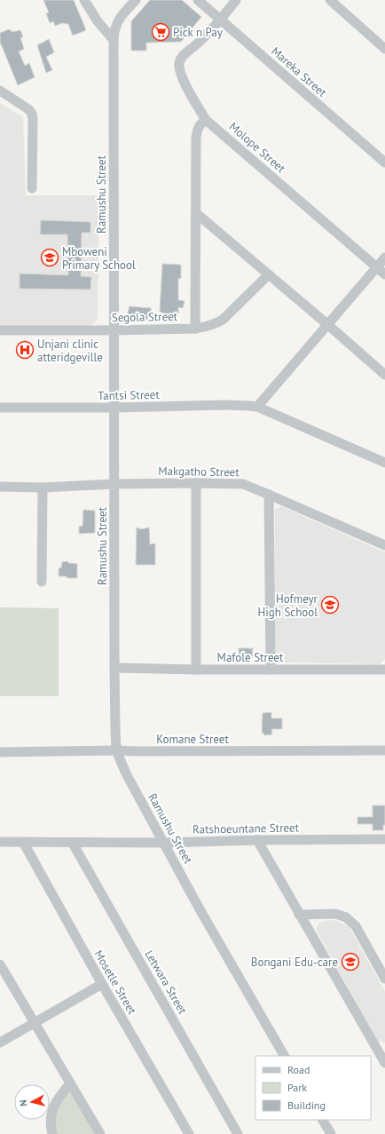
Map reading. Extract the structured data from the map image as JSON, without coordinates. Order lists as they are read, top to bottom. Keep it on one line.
{"streets":{"street":["Mareka Street","Molope Street","Ramushu Street","Segola Street","Tantsi Street","Makgatho Street","Mafole Street","Komane Street","Ratshoeuntane Street","Mosetle Street","Letwara Street"]},"crossings":[["Mareka Street","Molope Street"],["Ramushu Street","Segola Street"],["Ramushu Street","Tantsi Street"],["Ramushu Street","Makgatho Street"],["Ramushu Street","Mafole Street"],["Ramushu Street","Komane Street"],["Ramushu Street","Ratshoeuntane Street"],["Ratshoeuntane Street","Mosetle Street"],["Ratshoeuntane Street","Letwara Street"]],"places":{"supermarket":["Pick n Pay"],"school or university":["Mboweni Primary School","Hofmeyr High School","Bongani Edu-care"],"hospital":["Unjani clinic atteridgeville"]},"legend":["Road","Park","Building"],"north":"left"}
